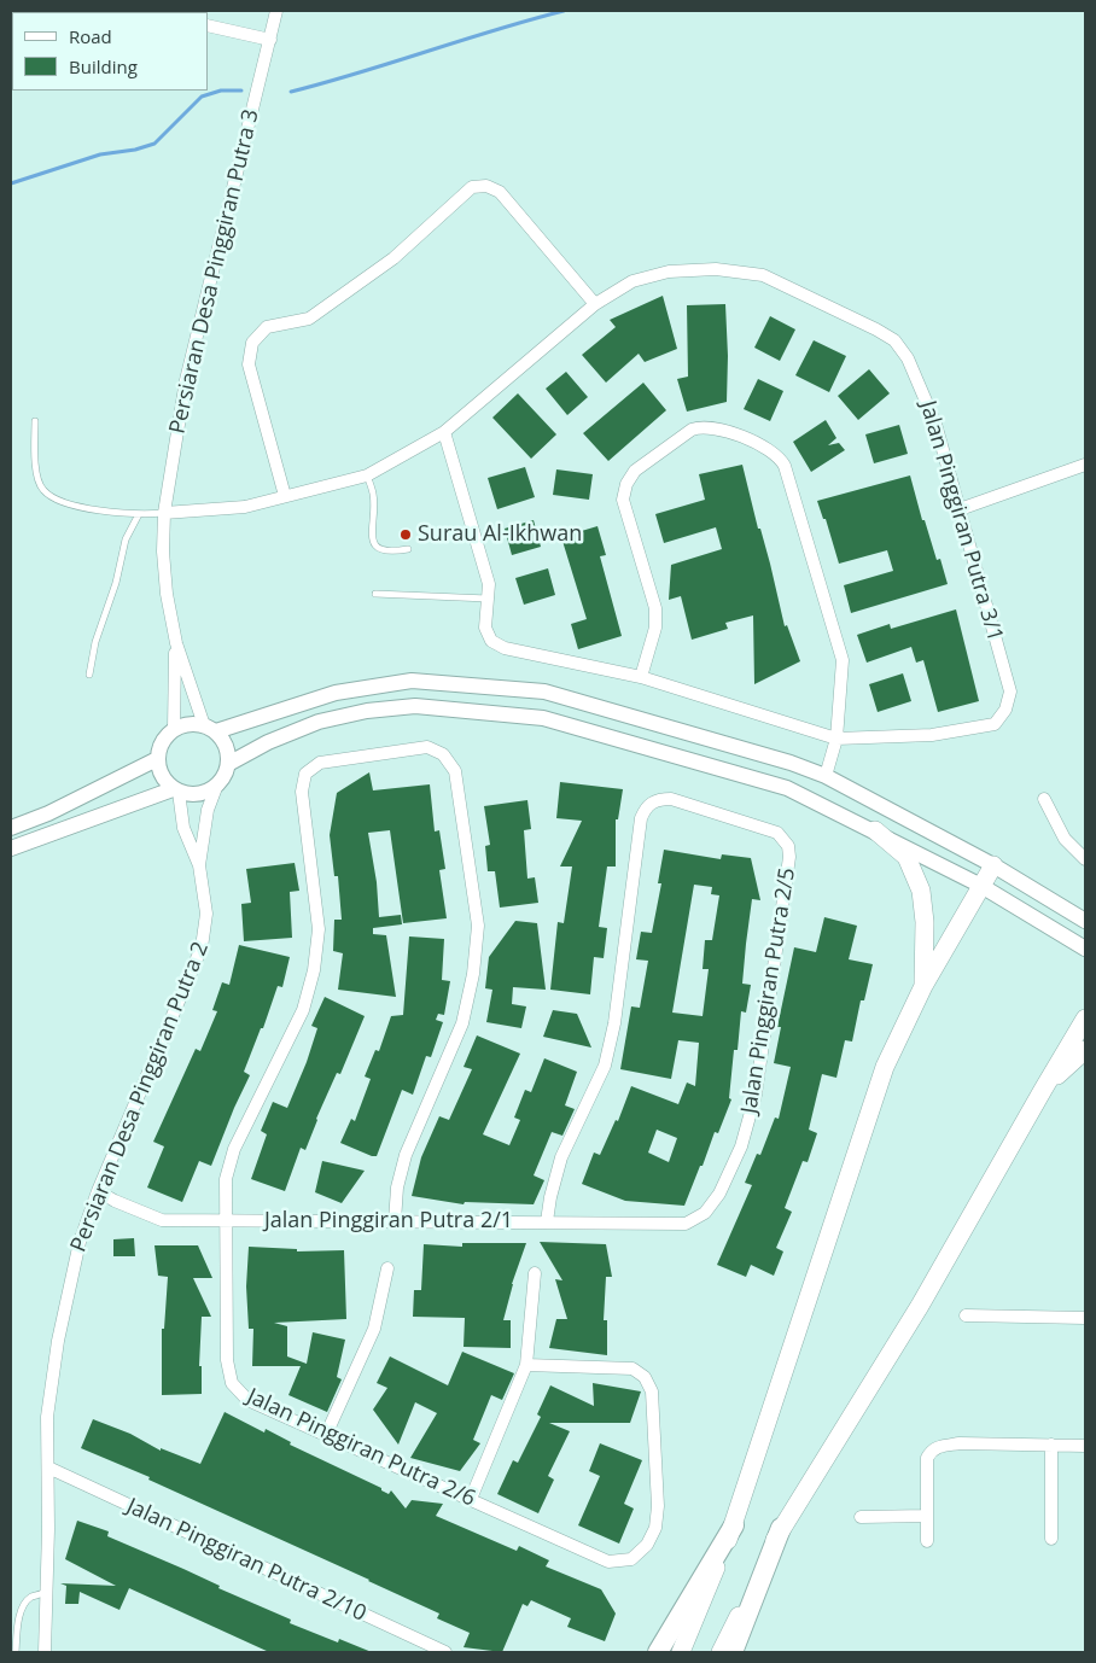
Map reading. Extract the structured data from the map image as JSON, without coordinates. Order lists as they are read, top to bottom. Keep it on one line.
{"streets":{"street":["Persiaran Desa Pinggiran Putra 3","Jalan Pinggiran Putra 3/1","Jalan Pinggiran Putra 2/5","Persiaran Desa Pinggiran Putra 2","Jalan Pinggiran Putra 2/1","Jalan Pinggiran Putra 2/6","Jalan Pinggiran Putra 2/10"]},"crossings":[["Persiaran Desa Pinggiran Putra 3","Jalan Pinggiran Putra 3/1"],["Persiaran Desa Pinggiran Putra 3","Persiaran Desa Pinggiran Putra 2"],["Jalan Pinggiran Putra 2/5","Jalan Pinggiran Putra 2/1"],["Persiaran Desa Pinggiran Putra 2","Jalan Pinggiran Putra 2/1"],["Persiaran Desa Pinggiran Putra 2","Jalan Pinggiran Putra 2/10"],["Jalan Pinggiran Putra 2/1","Jalan Pinggiran Putra 2/6"]],"places":["Surau Al-Ikhwan"],"legend":["Road","Building"]}
